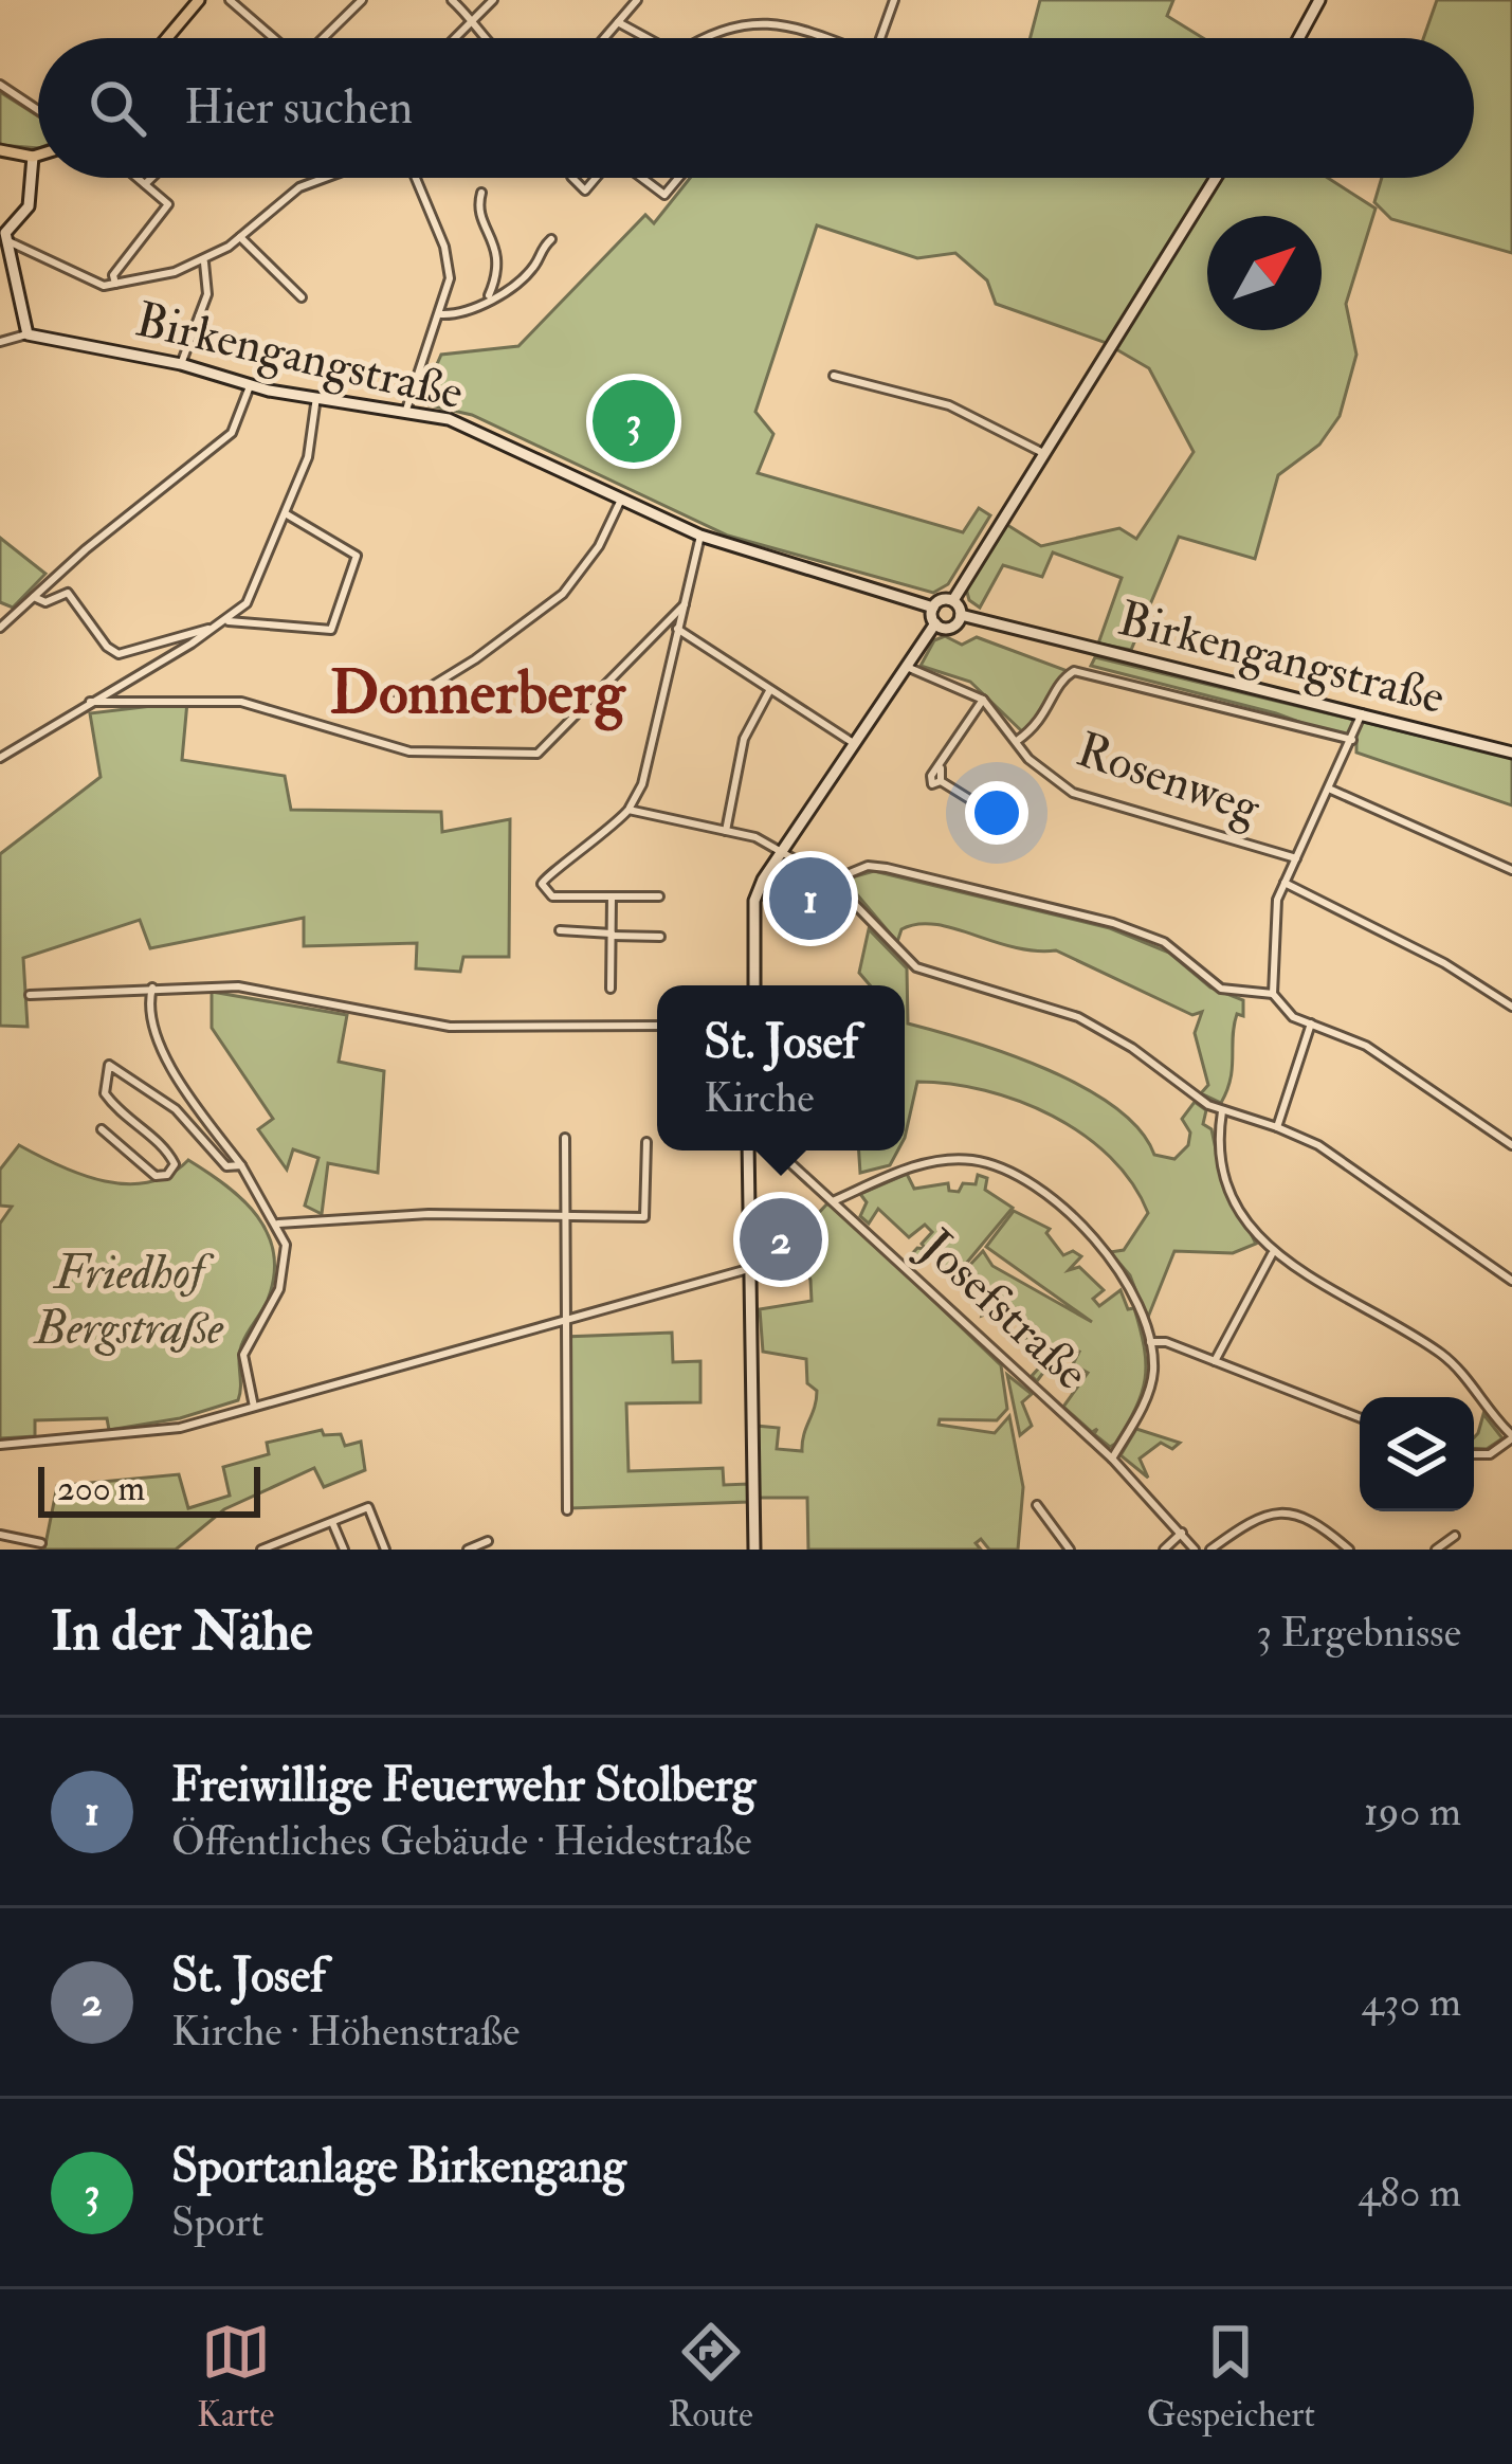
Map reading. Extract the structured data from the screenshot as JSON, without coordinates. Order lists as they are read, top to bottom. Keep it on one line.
{"streets":{"street":["Birkengangstraße","Rosenweg","Josefstraße"]},"districts":["Donnerberg"],"parks":["Friedhof Bergstraße"],"scale_bar":"200 m","north":"top right","page":{"search":"Hier suchen","pins":["3","1","2"],"popup":["St. Josef","Kirche"],"scale":"200 m","heading":["In der Nähe","3 Ergebnisse"],"list":[{"mark":"1","name":"Freiwillige Feuerwehr Stolberg","note":"Öffentliches Gebäude · Heidestraße","value":"190 m"},{"mark":"2","name":"St. Josef","note":"Kirche · Höhenstraße","value":"430 m"},{"mark":"3","name":"Sportanlage Birkengang","note":"Sport","value":"480 m"}],"nav":["Karte","Route","Gespeichert"]}}
